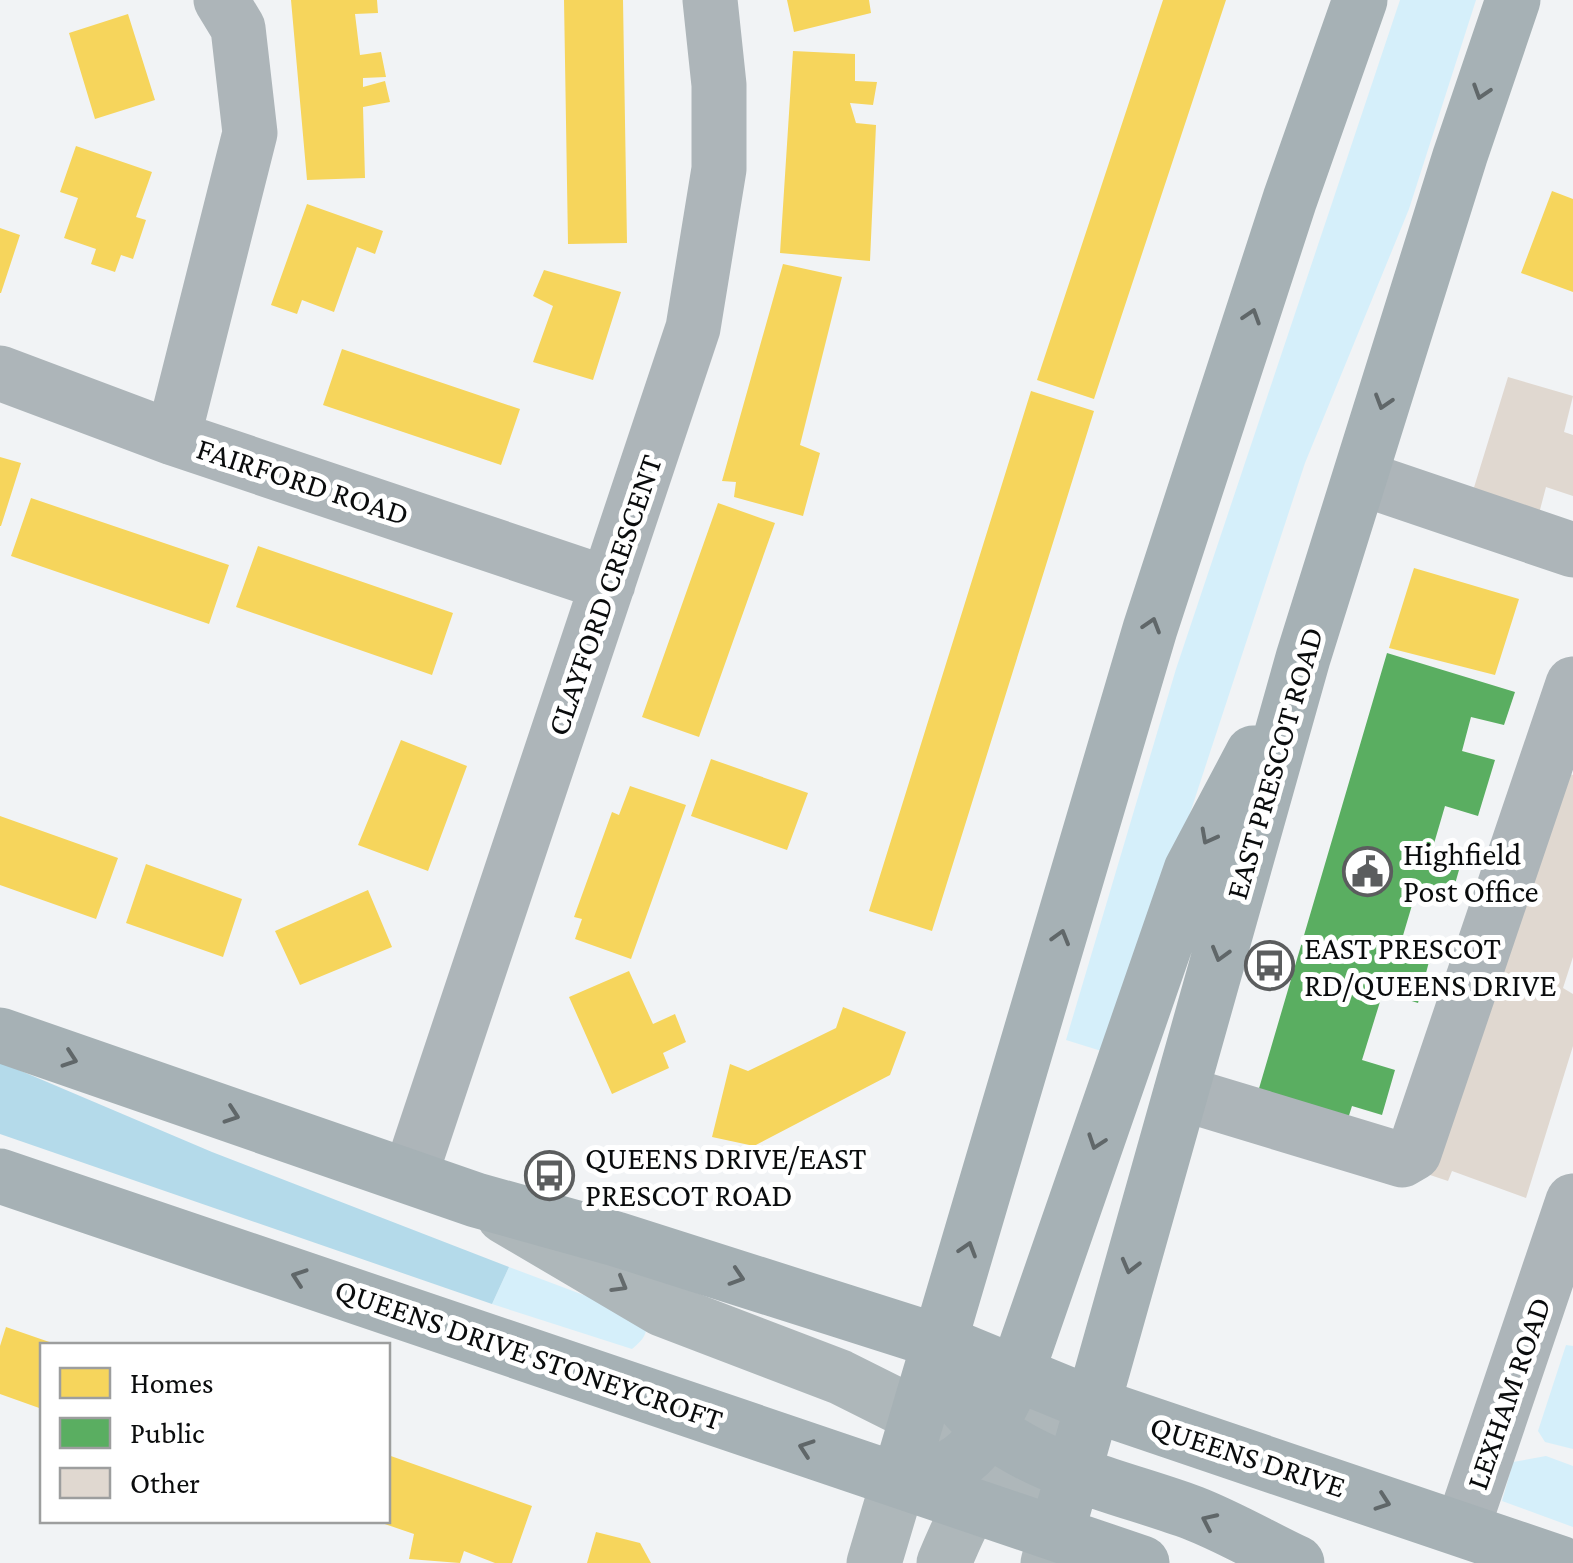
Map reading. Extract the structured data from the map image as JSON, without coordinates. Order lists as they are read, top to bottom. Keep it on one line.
{"streets":{"highway":["EAST PRESCOT ROAD","QUEENS DRIVE STONEYCROFT","QUEENS DRIVE"],"street":["FAIRFORD ROAD","CLAYFORD CRESCENT","LEXHAM ROAD"]},"crossings":[["FAIRFORD ROAD","CLAYFORD CRESCENT"],["EAST PRESCOT ROAD","QUEENS DRIVE STONEYCROFT"],["EAST PRESCOT ROAD","QUEENS DRIVE"],["LEXHAM ROAD","QUEENS DRIVE"]],"places":{"public building":["Highfield Post Office"],"bus stop":["EAST PRESCOT RD/QUEENS DRIVE","QUEENS DRIVE/EAST PRESCOT ROAD"]},"legend":["Homes","Public","Other"]}
